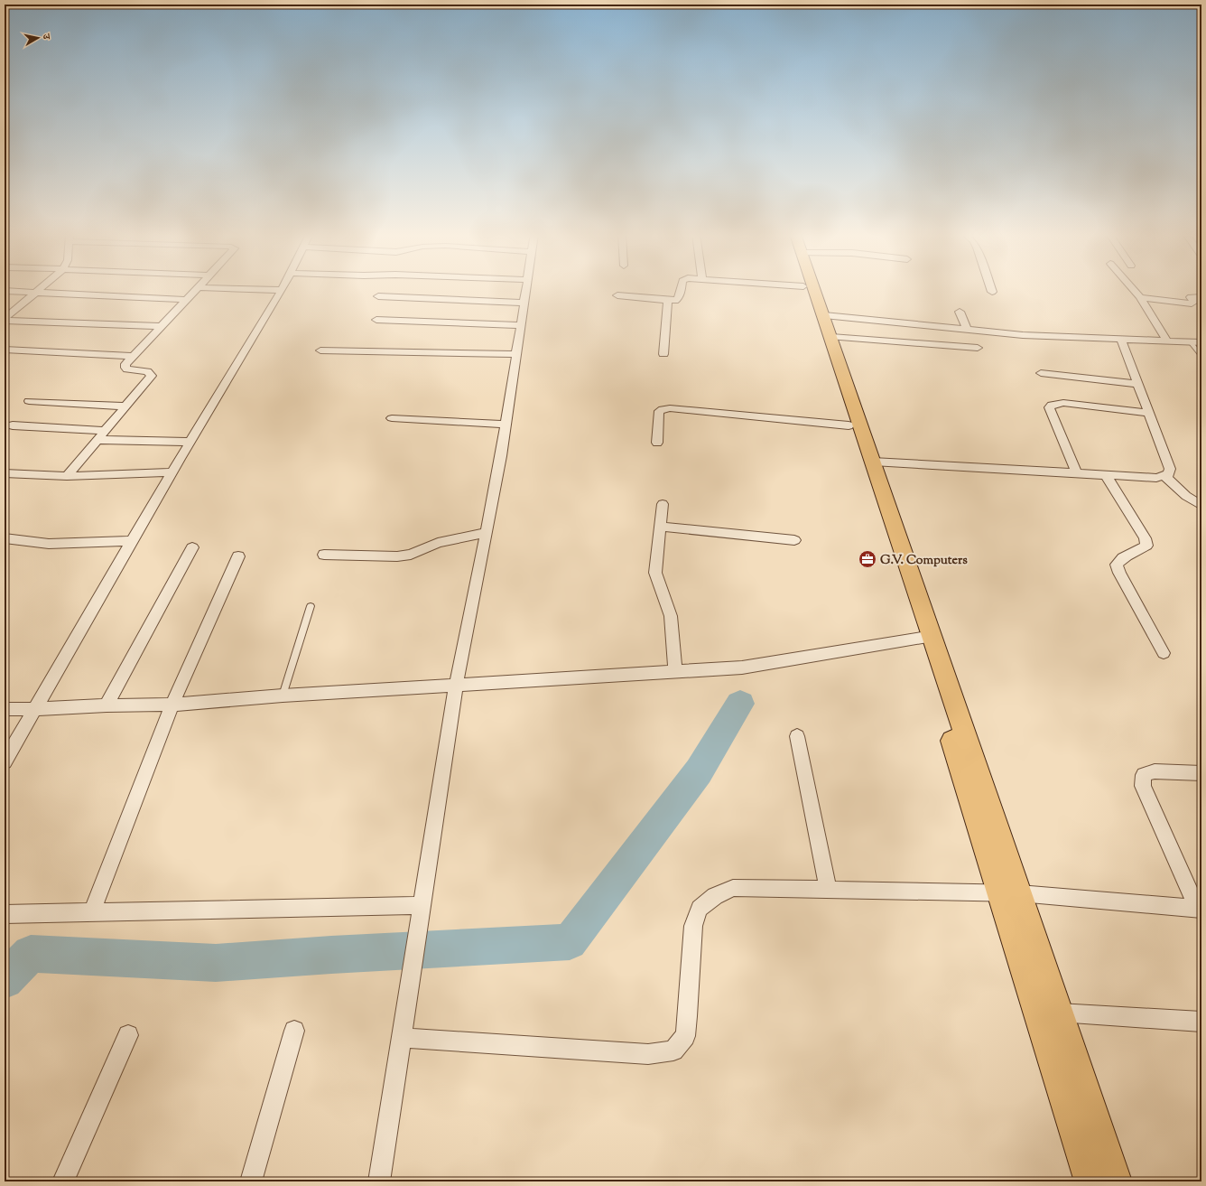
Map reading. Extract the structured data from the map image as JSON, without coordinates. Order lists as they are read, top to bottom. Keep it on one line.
{"places":{"office":["G.V. Computers"]},"north":"right"}
